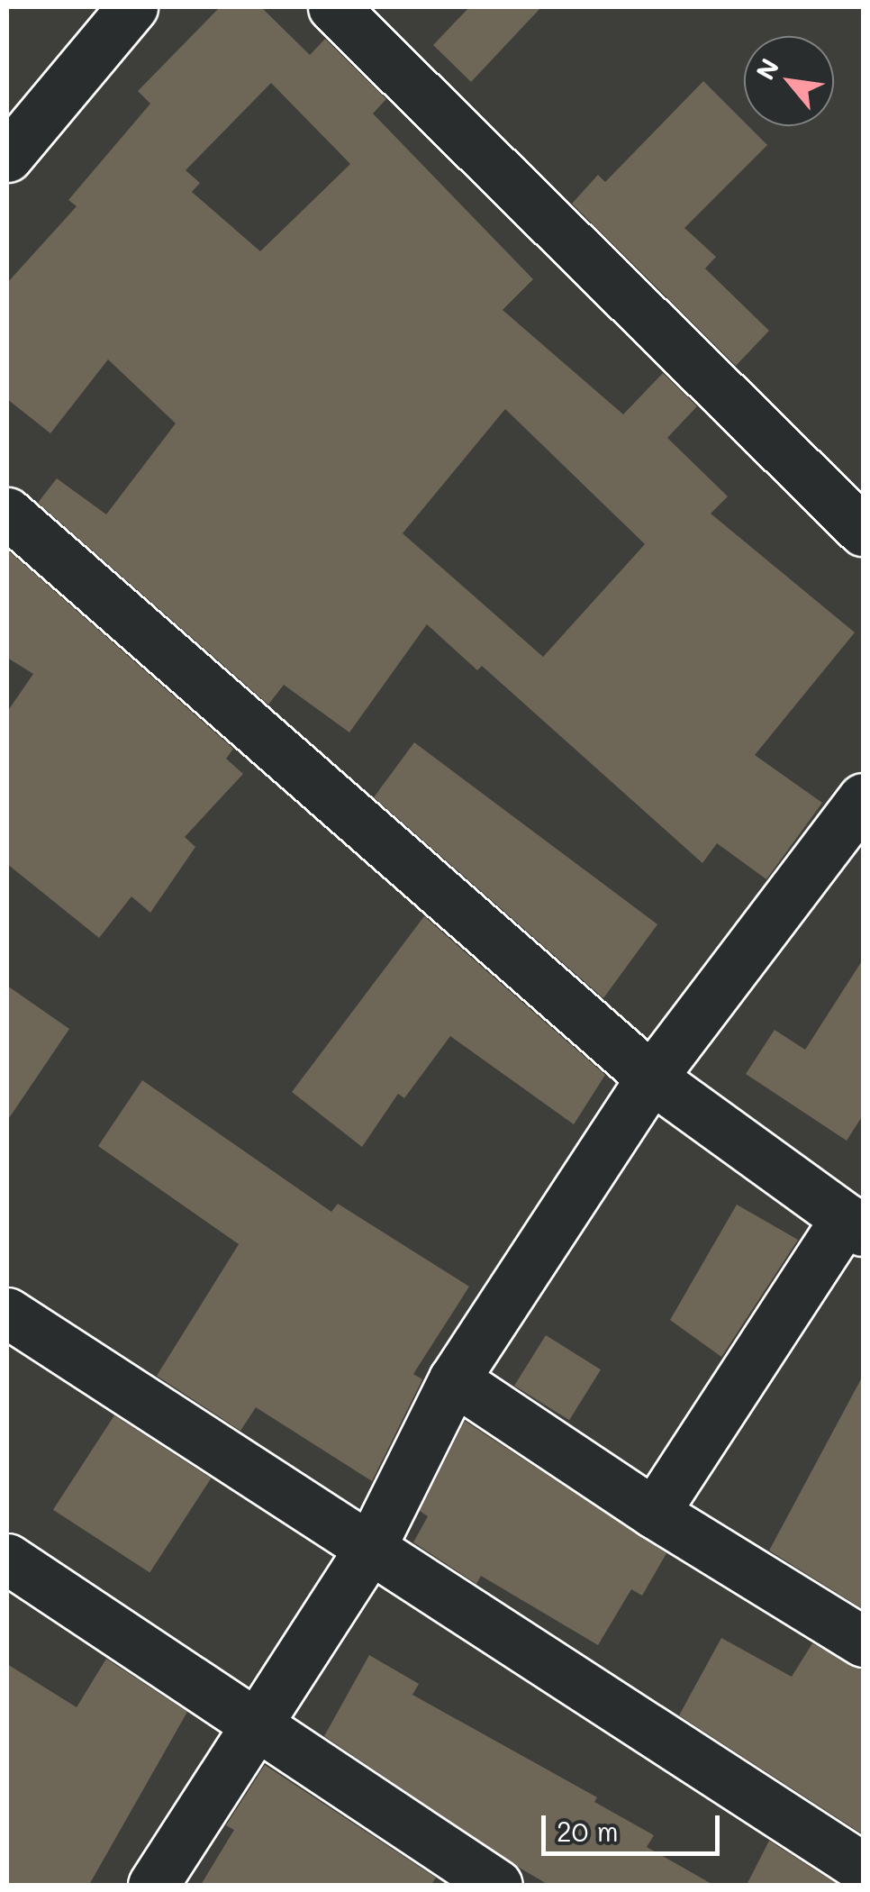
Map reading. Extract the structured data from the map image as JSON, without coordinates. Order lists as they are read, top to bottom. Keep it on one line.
{"scale_bar":"20 m","north":"top left"}
